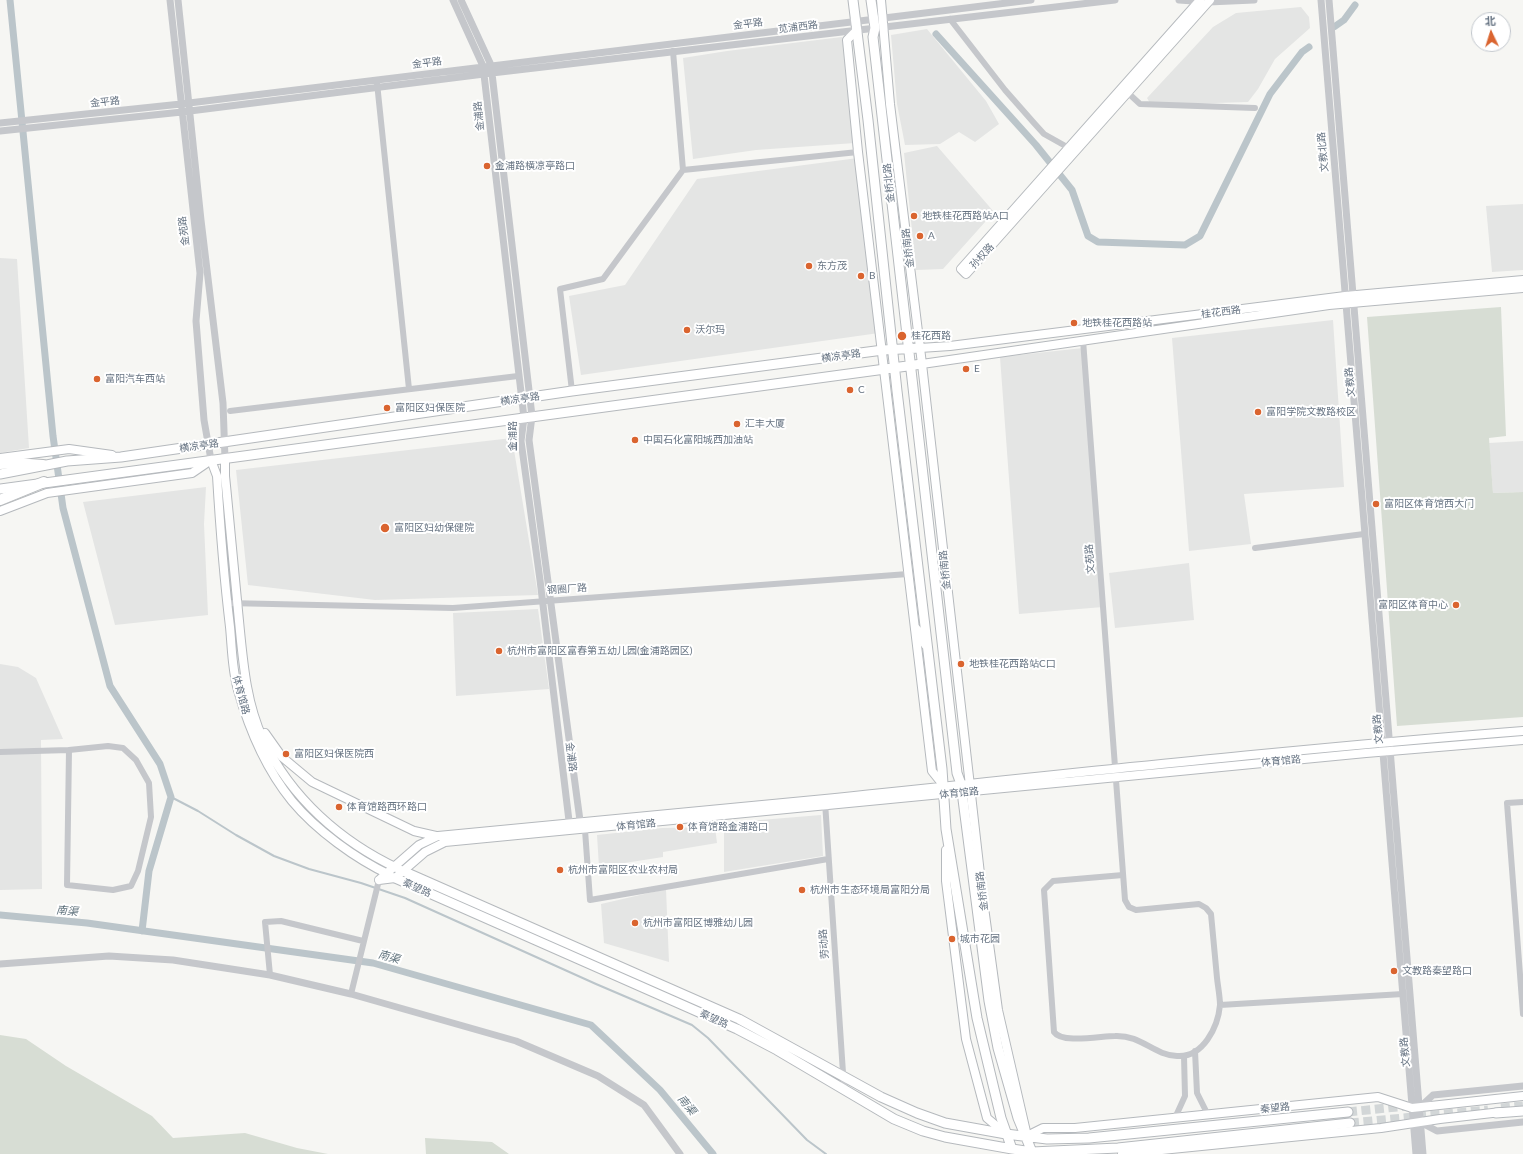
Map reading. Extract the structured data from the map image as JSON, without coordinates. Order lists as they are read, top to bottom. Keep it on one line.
{"streets":{"main road":["金桥北路","金桥南路","孙权路","桂花西路","横凉亭路","体育馆路","秦望路"],"street":["金平路","苋浦西路","金浦路","文教北路","金苑路","文教路","文苑路","钢圈厂路","劳动路"]},"crossings":[["金平路","苋浦西路"],["金平路","金浦路"],["金平路","金桥北路"],["金平路","金苑路"],["苋浦西路","金浦路"],["苋浦西路","金桥北路"],["苋浦西路","金桥南路"],["金浦路","横凉亭路"],["金浦路","钢圈厂路"],["金浦路","体育馆路"],["文教北路","桂花西路"],["文教北路","文教路"],["金桥北路","金桥南路"],["金桥北路","横凉亭路"],["金苑路","横凉亭路"],["金苑路","体育馆路"],["金桥南路","桂花西路"],["金桥南路","横凉亭路"],["金桥南路","体育馆路"],["金桥南路","秦望路"],["桂花西路","横凉亭路"],["桂花西路","文教路"],["桂花西路","文苑路"],["横凉亭路","体育馆路"],["文教路","体育馆路"],["文教路","秦望路"],["文苑路","体育馆路"],["钢圈厂路","体育馆路"],["体育馆路","秦望路"],["体育馆路","劳动路"],["秦望路","劳动路"]],"water":["南渠"],"places":["金浦路横凉亭路口","地铁桂花西路站A口","A","东方茂","B","地铁桂花西路站","沃尔玛","桂花西路","E","富阳汽车西站","C","富阳区妇保医院","富阳学院文教路校区","汇丰大厦","中国石化富阳城西加油站","富阳区体育馆西大门","富阳区妇幼保健院","富阳区体育中心","杭州市富阳区富春第五幼儿园(金浦路园区)","地铁桂花西路站C口","富阳区妇保医院西","体育馆路西环路口","体育馆路金浦路口","杭州市富阳区农业农村局","杭州市生态环境局富阳分局","杭州市富阳区博雅幼儿园","城市花园","文教路秦望路口"],"north":"top"}
